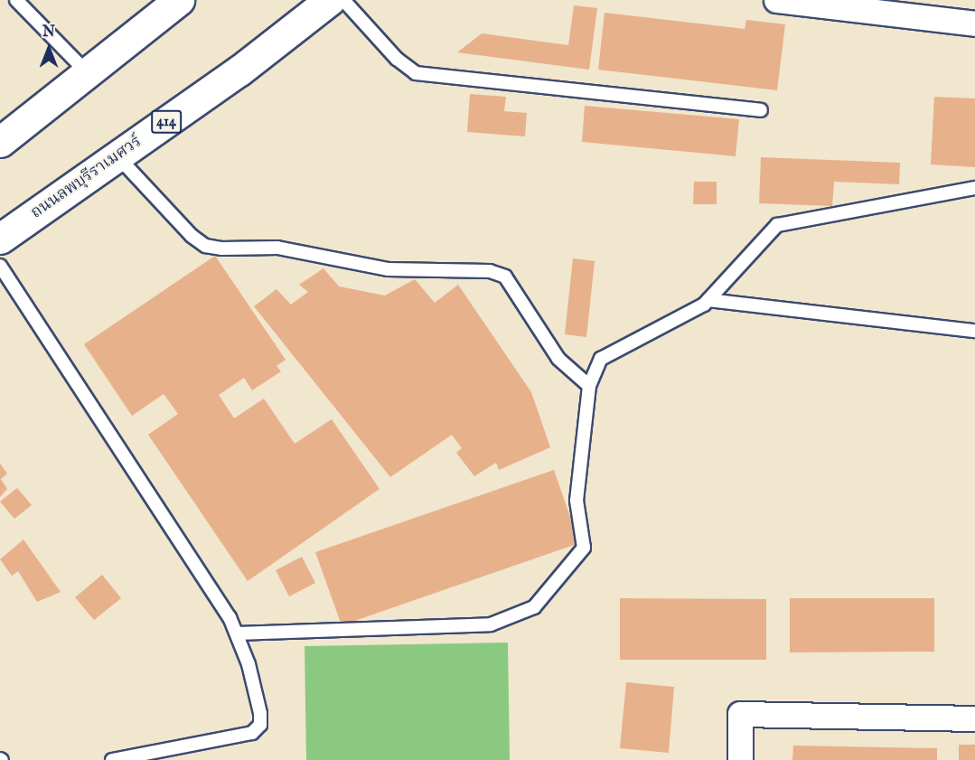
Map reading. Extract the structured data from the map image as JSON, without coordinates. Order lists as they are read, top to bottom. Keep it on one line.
{"streets":{"main road":["414","ถนนลพบุรีราเมศวร์"]},"north":"top"}
